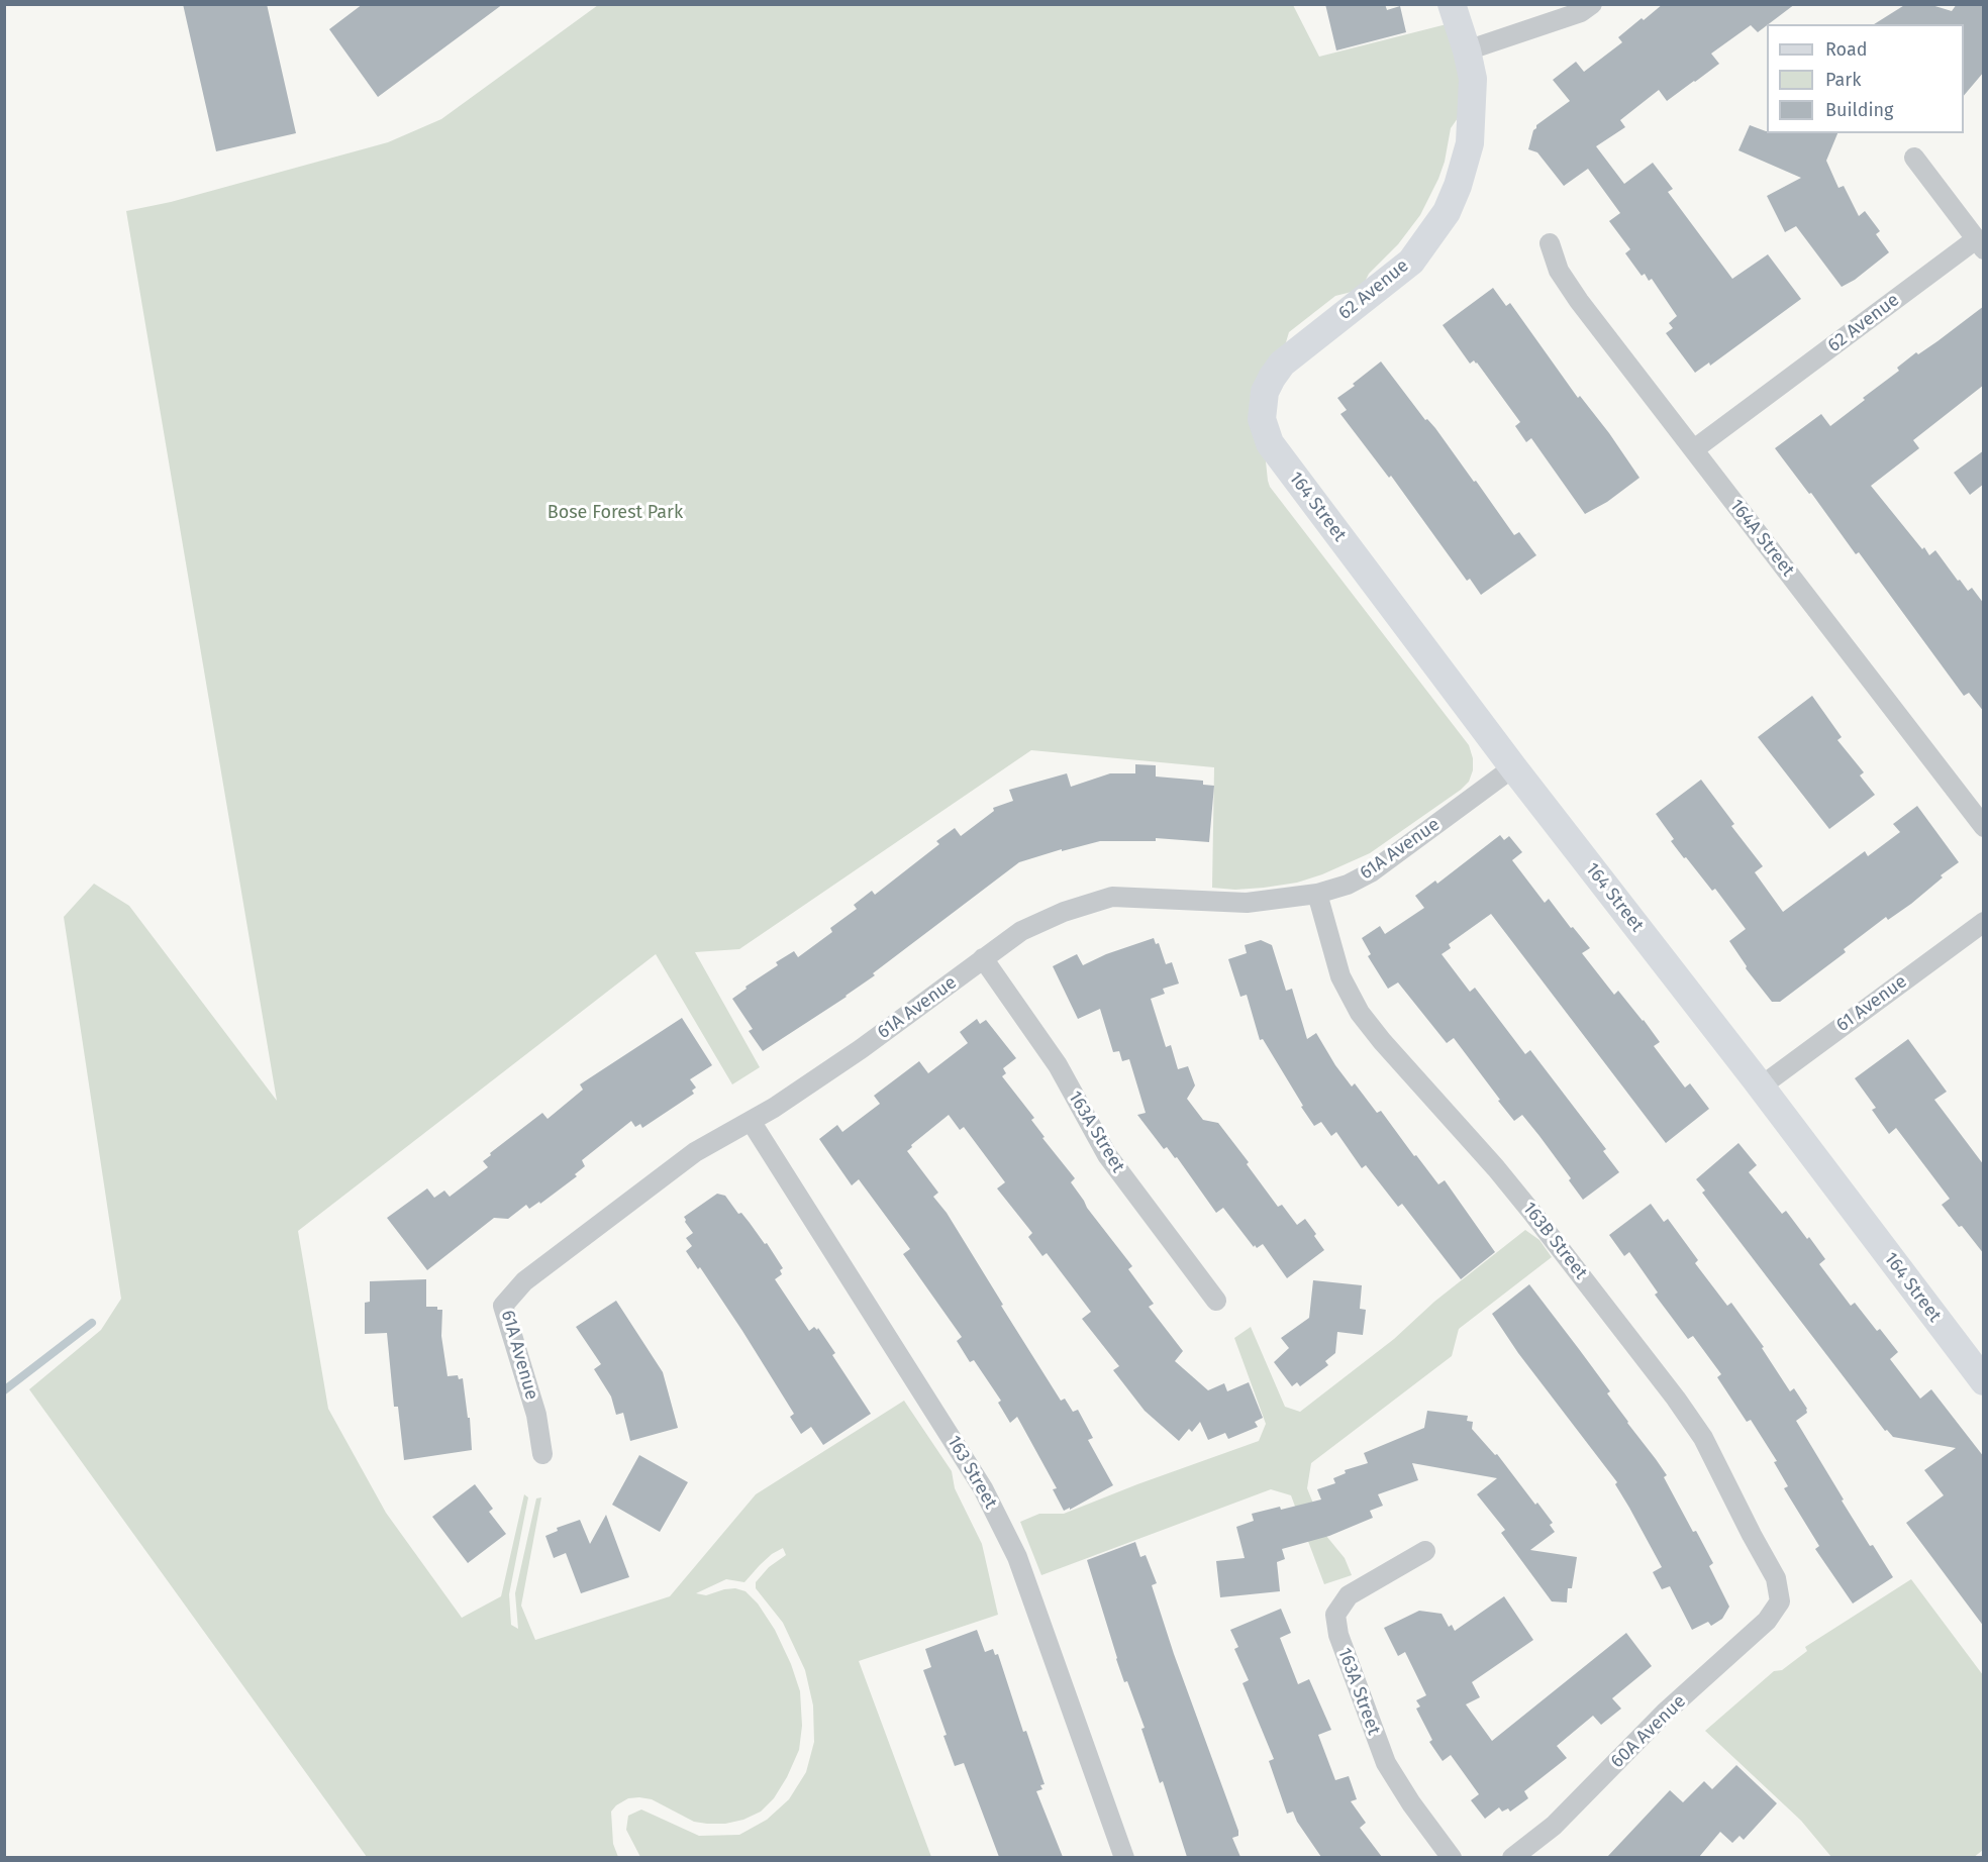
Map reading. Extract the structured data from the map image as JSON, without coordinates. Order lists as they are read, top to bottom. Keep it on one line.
{"streets":{"street":["62 Avenue","164 Street","164A Street","61A Avenue","61 Avenue","163A Street","163B Street","163 Street","60A Avenue"]},"crossings":[["62 Avenue","164 Street"],["62 Avenue","164A Street"],["164 Street","61A Avenue"],["164 Street","61 Avenue"],["61A Avenue","163A Street"],["61A Avenue","163B Street"],["61A Avenue","163 Street"],["163B Street","60A Avenue"]],"parks":["Bose Forest Park"],"legend":["Road","Park","Building"]}
